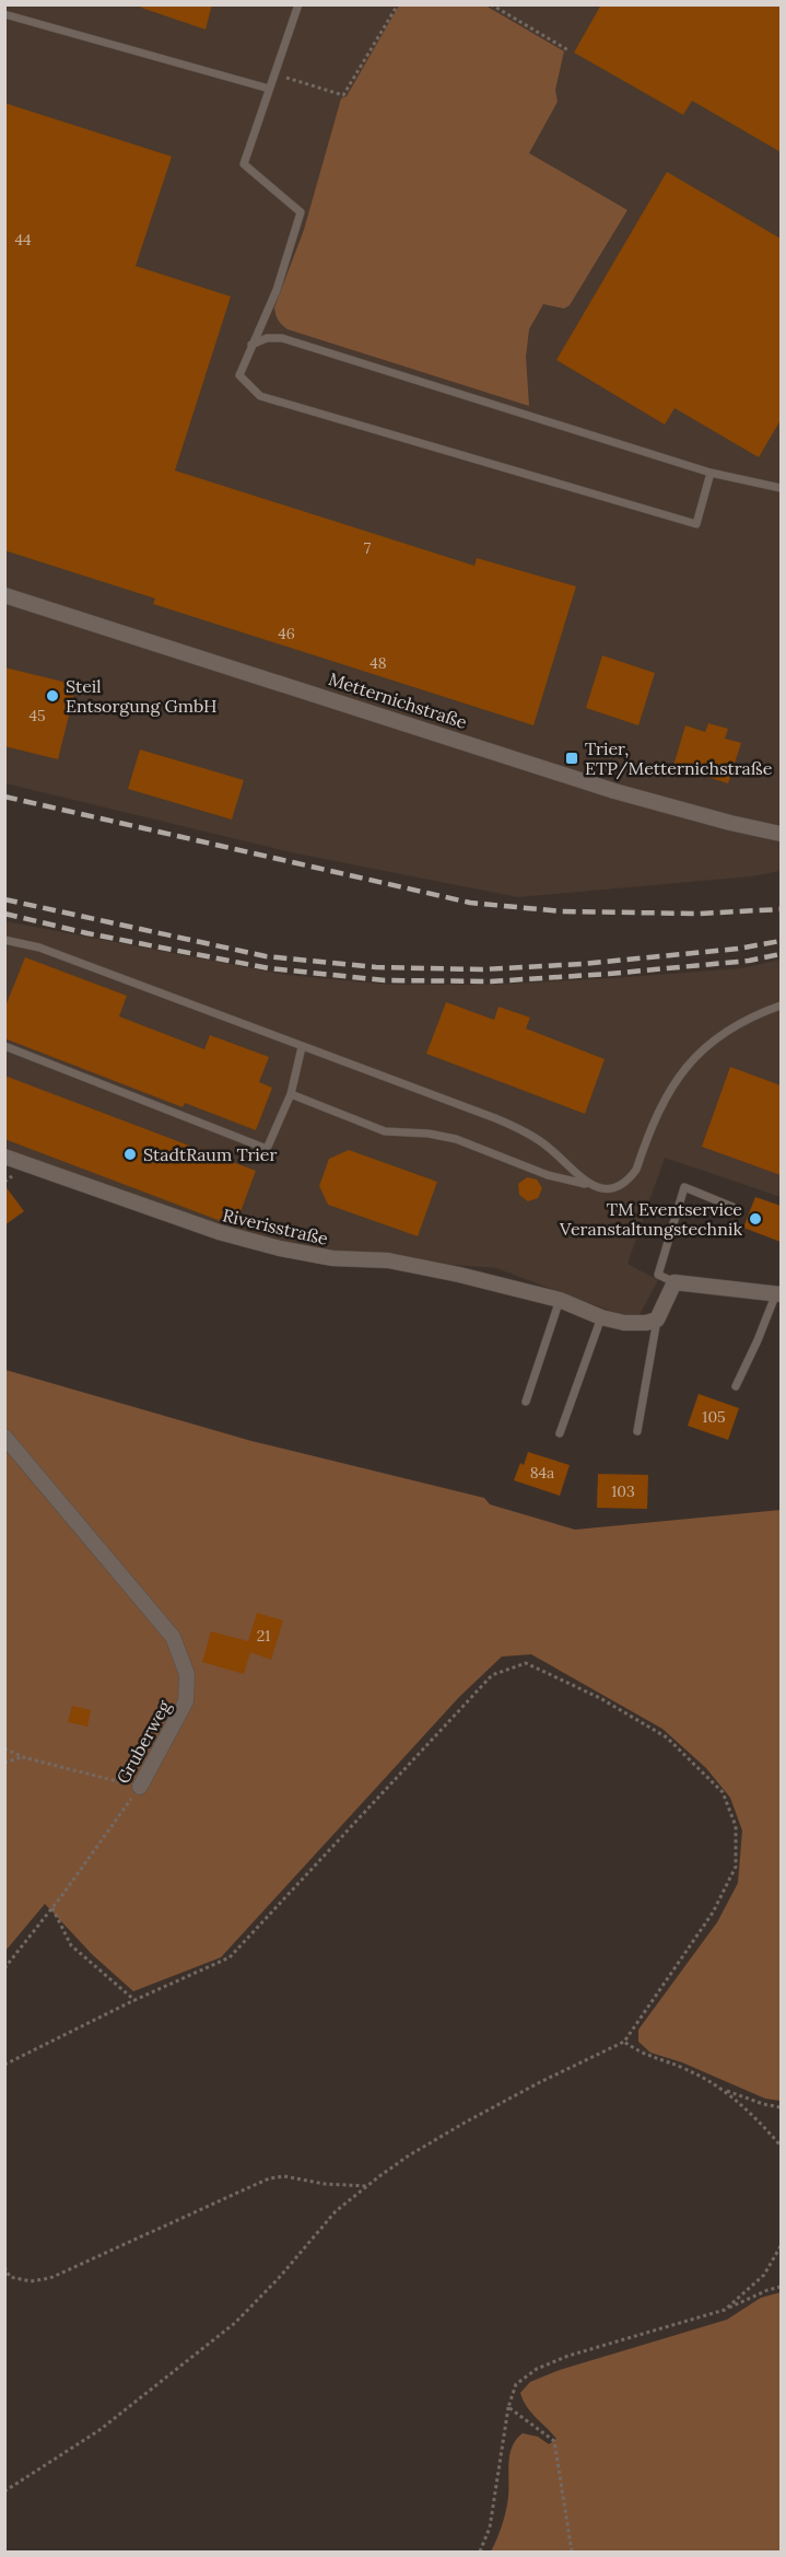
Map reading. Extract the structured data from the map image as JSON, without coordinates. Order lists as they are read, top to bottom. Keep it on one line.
{"streets":{"street":["Metternichstraße","Riverisstraße","Gruberweg"]},"places":{"other":["Steil Entsorgung GmbH","StadtRaum Trier","TM Eventservice Veranstaltungstechnik"],"transit":["Trier, ETP/Metternichstraße"]},"house_numbers":["44","7","46","48","45","105","84a","103","21"]}
